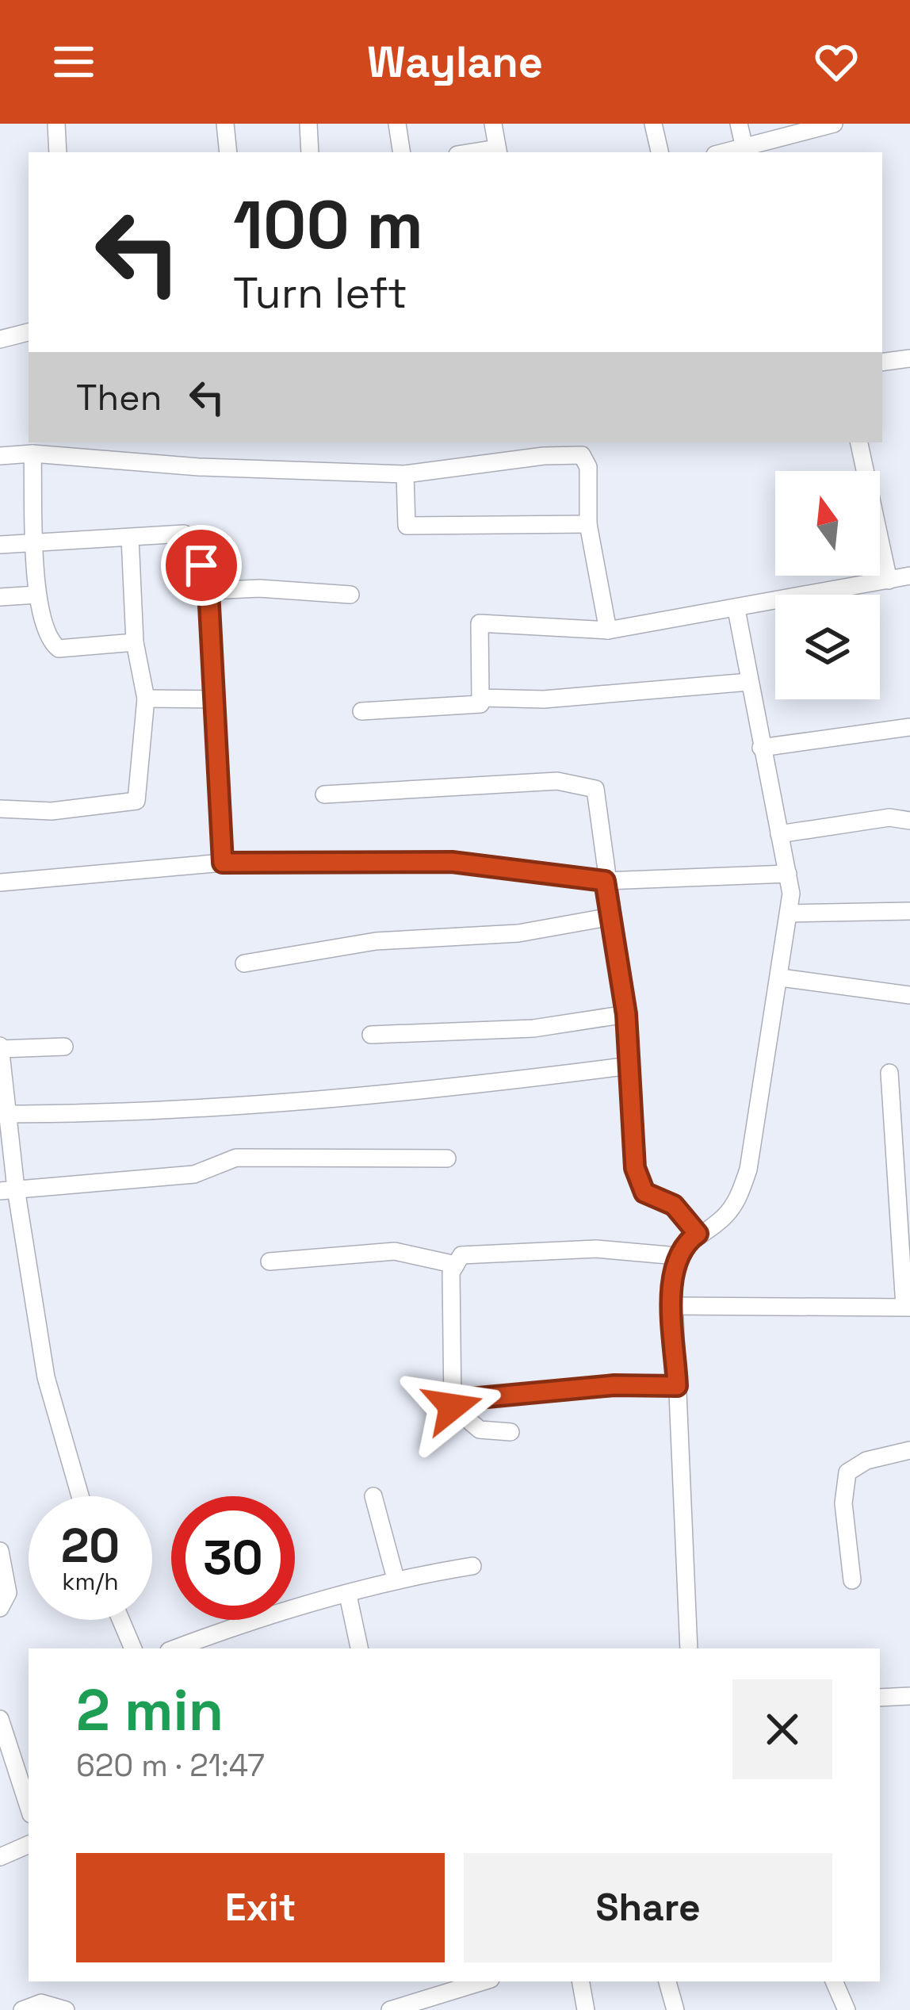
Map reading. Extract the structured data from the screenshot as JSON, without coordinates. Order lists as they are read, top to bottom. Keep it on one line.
{"north":"top","page":{"header":"Waylane","turn":["100 m","Turn left"],"then":"Then","speed":"20 km/h","limit":"30","heading":["2 min","620 m · 21:47"],"buttons":["Exit","Share"]}}
